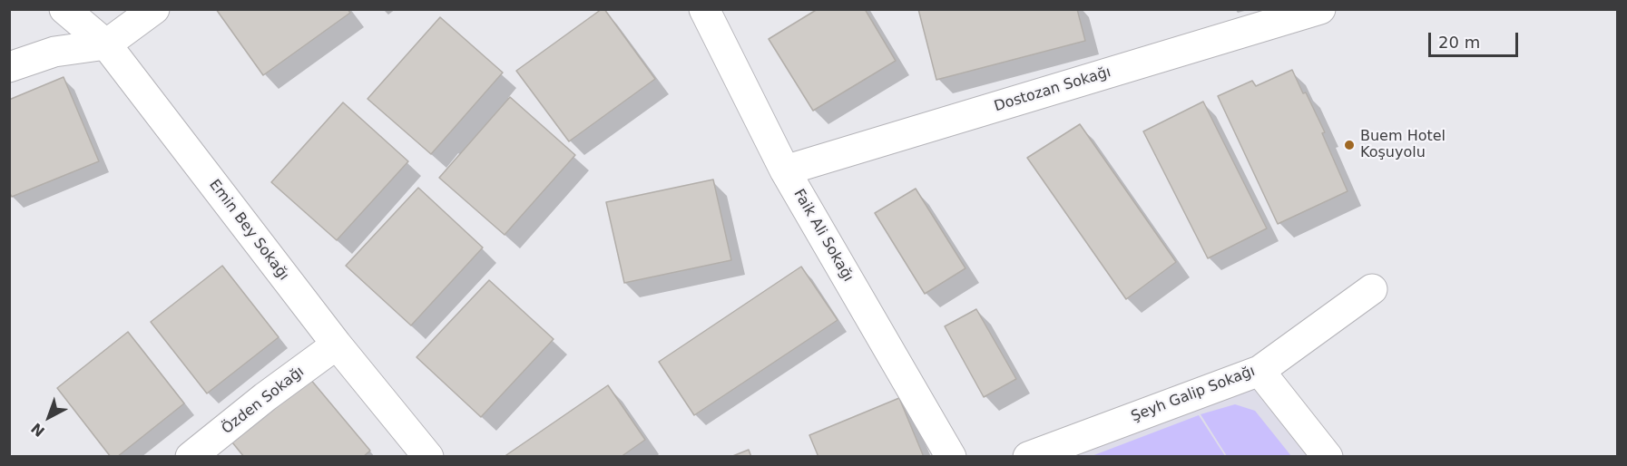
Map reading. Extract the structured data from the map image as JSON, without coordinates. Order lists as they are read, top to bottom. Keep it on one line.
{"streets":{"street":["Dostozan Sokağı","Emin Bey Sokağı","Faik Ali Sokağı","Şeyh Galip Sokağı","Özden Sokağı"]},"crossings":[["Dostozan Sokağı","Faik Ali Sokağı"],["Emin Bey Sokağı","Özden Sokağı"]],"places":["Buem Hotel Koşuyolu"],"scale_bar":"20 m","north":"bottom left"}
